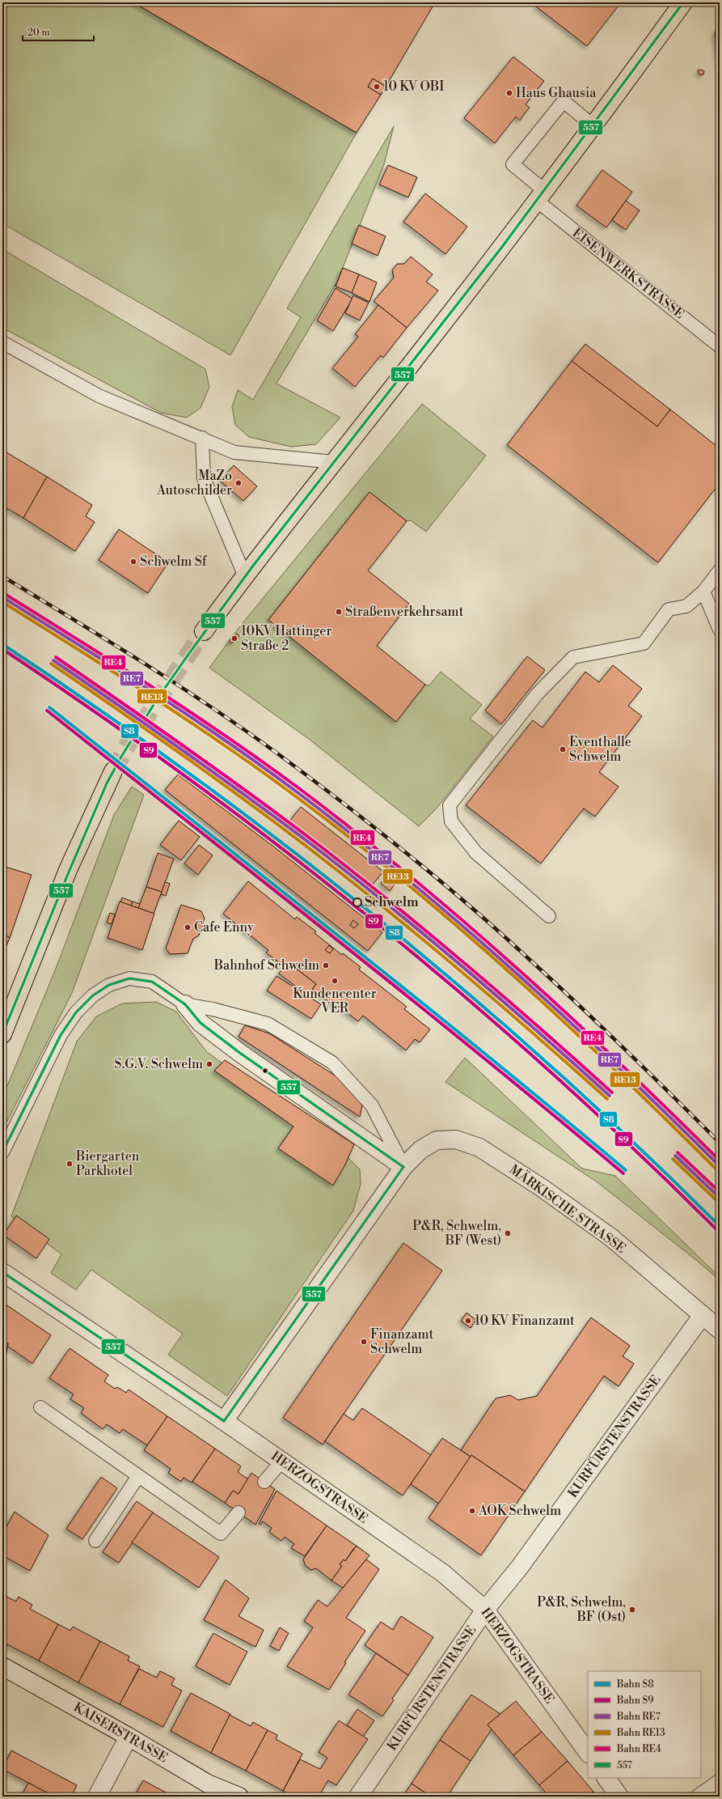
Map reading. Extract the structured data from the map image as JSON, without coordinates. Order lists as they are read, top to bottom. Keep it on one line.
{"streets":{"street":["MÄRKISCHE STRASSE","KURFÜRSTENSTRASSE","HERZOGSTRASSE","KAISERSTRASSE"],"lane":["EISENWERKSTRASSE"]},"crossings":[["MÄRKISCHE STRASSE","KURFÜRSTENSTRASSE"],["MÄRKISCHE STRASSE","HERZOGSTRASSE"],["KURFÜRSTENSTRASSE","HERZOGSTRASSE"]],"places":["10 KV OBI","Haus Ghausia","MaZo Autoschilder","Schwelm Sf","Straßenverkehrsamt","10KV Hattinger Straße 2","Eventhalle Schwelm","Schwelm","Cafe Enny","Bahnhof Schwelm","Kundencenter VER","S.G.V. Schwelm","Biergarten Parkhotel","P&R, Schwelm, BF (West)","10 KV Finanzamt","Finanzamt Schwelm","AOK Schwelm","P&R, Schwelm, BF (Ost)"],"lines":["transit line 557","rail line RE4","rail line RE7","rail line RE13","rail line S8","rail line S9"],"legend":["Bahn S8","Bahn S9","Bahn RE7","Bahn RE13","Bahn RE4","557"],"scale_bar":"20 m"}
